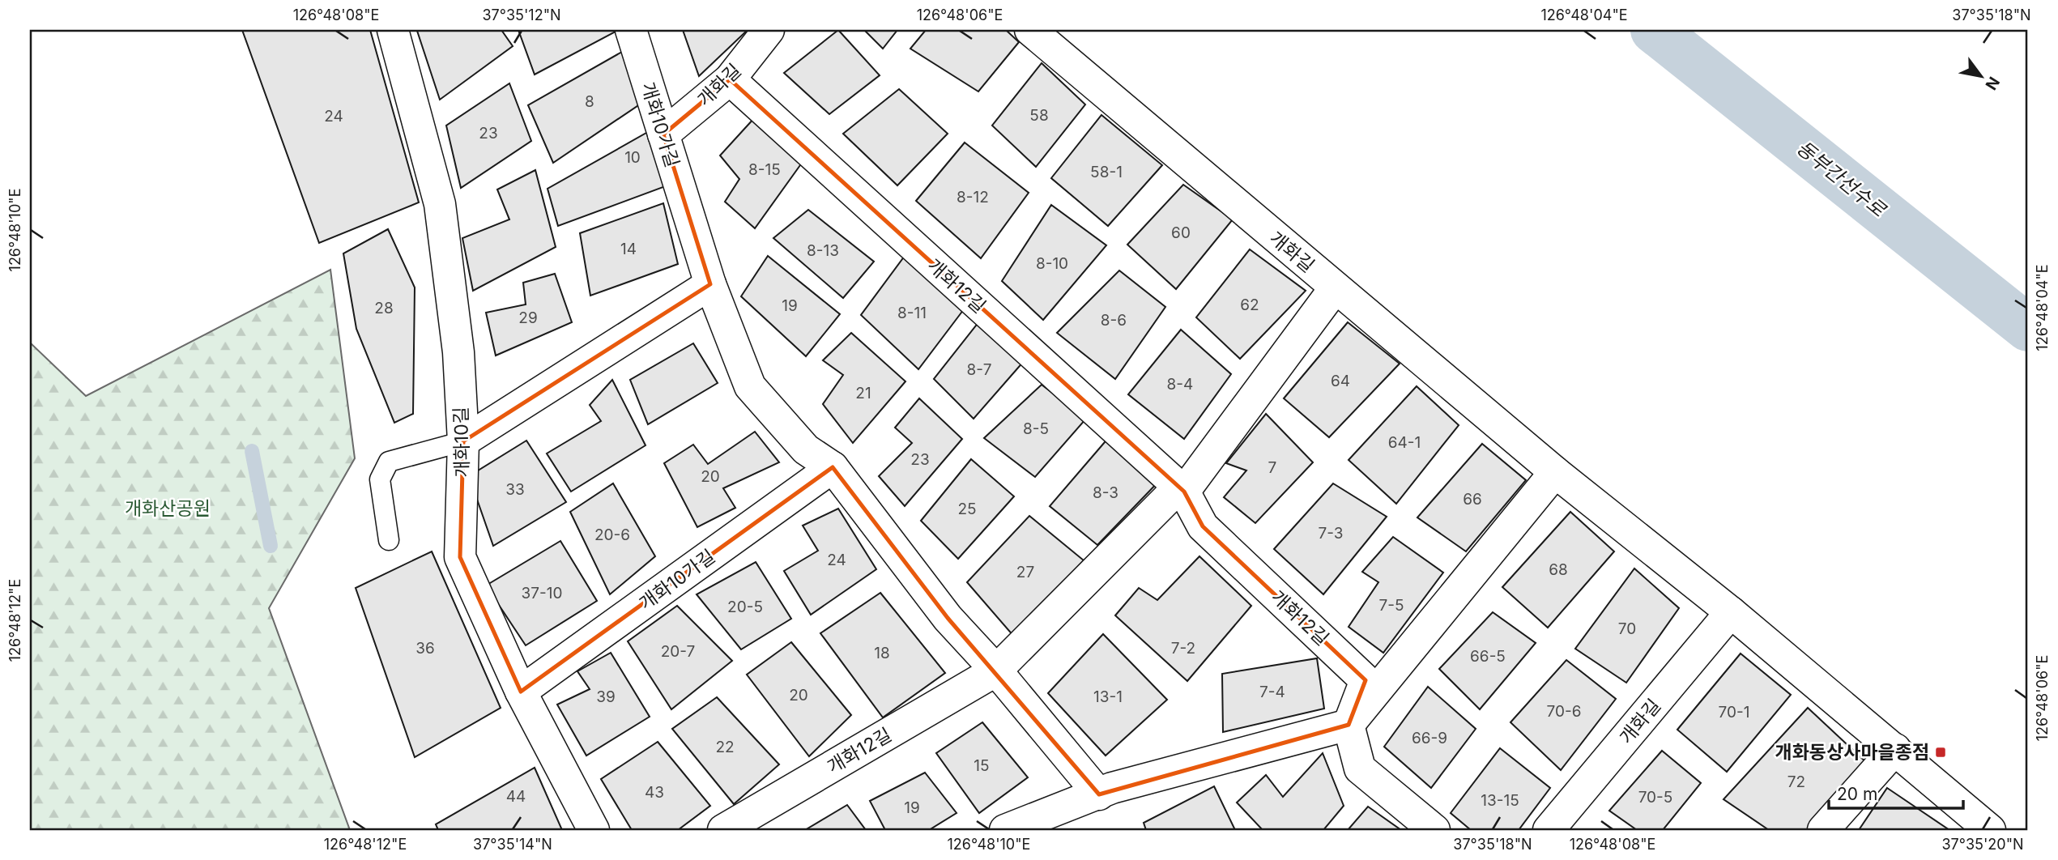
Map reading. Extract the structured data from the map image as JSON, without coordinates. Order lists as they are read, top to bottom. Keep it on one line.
{"streets":{"street":["개화길","개화10가길","개화12길","개화10길"]},"crossings":[["개화길","개화10가길"],["개화길","개화12길"],["개화10가길","개화12길"],["개화10가길","개화10길"]],"water":["동부간선수로"],"parks":["개화산공원"],"places":{"transit":["개화동상사마을종점"]},"house_numbers":["8","58","24","23","10","8-15","58-1","8-12","60","14","8-13","8-10","62","19","28","8-11","29","8-6","8-7","64","8-4","21","8-5","64-1","23","7","20","33","8-3","66","25","7-3","20-6","24","68","27","37-10","7-5","20-5","70","36","7-2","20-7","18","66-5","7-4","20","39","13-1","70-6","70-1","66-9","22","15","72","43","44","70-5","13-15","19"],"scale_bar":"20 m","north":"bottom right","coordinates":["126°48'08\"E","37°35'12\"N","126°48'06\"E","126°48'04\"E","37°35'18\"N","126°48'10\"E","126°48'12\"E","37°35'14\"N","37°35'20\"N"]}
